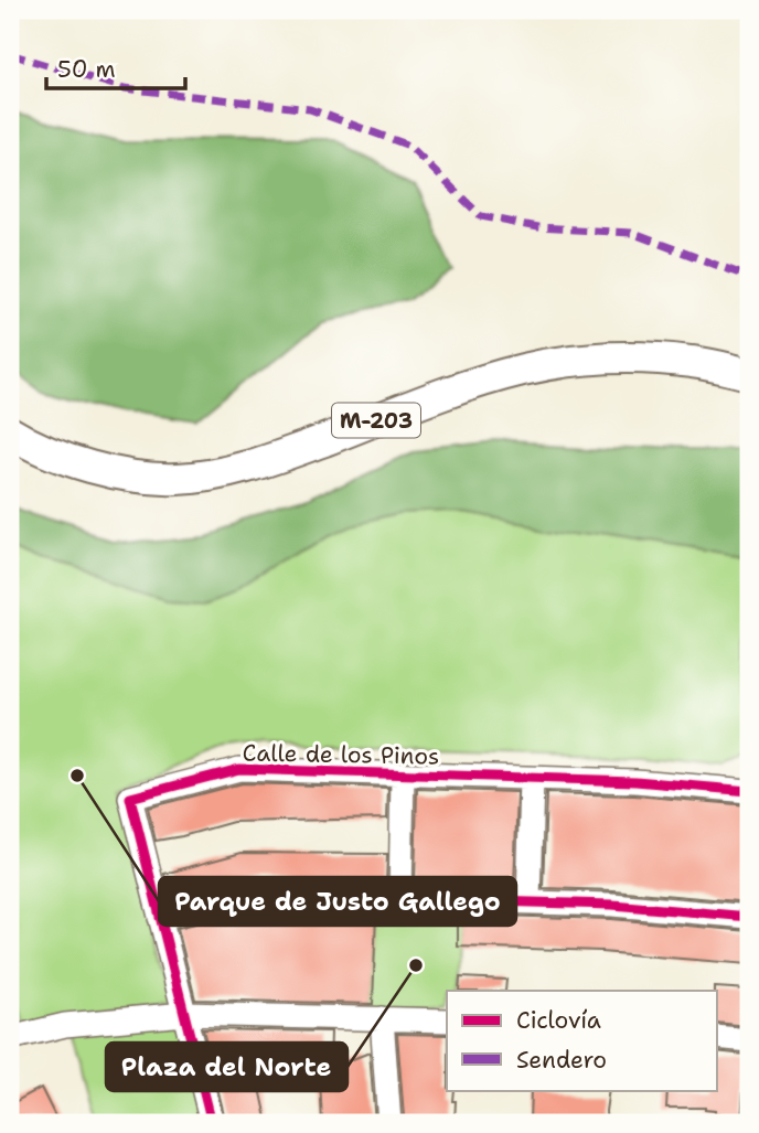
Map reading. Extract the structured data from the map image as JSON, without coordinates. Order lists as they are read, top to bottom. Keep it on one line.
{"streets":{"main road":["M-203"],"street":["Calle de los Pinos"]},"places":["Parque de Justo Gallego","Plaza del Norte"],"legend":["Ciclovía","Sendero"],"scale_bar":"50 m"}
